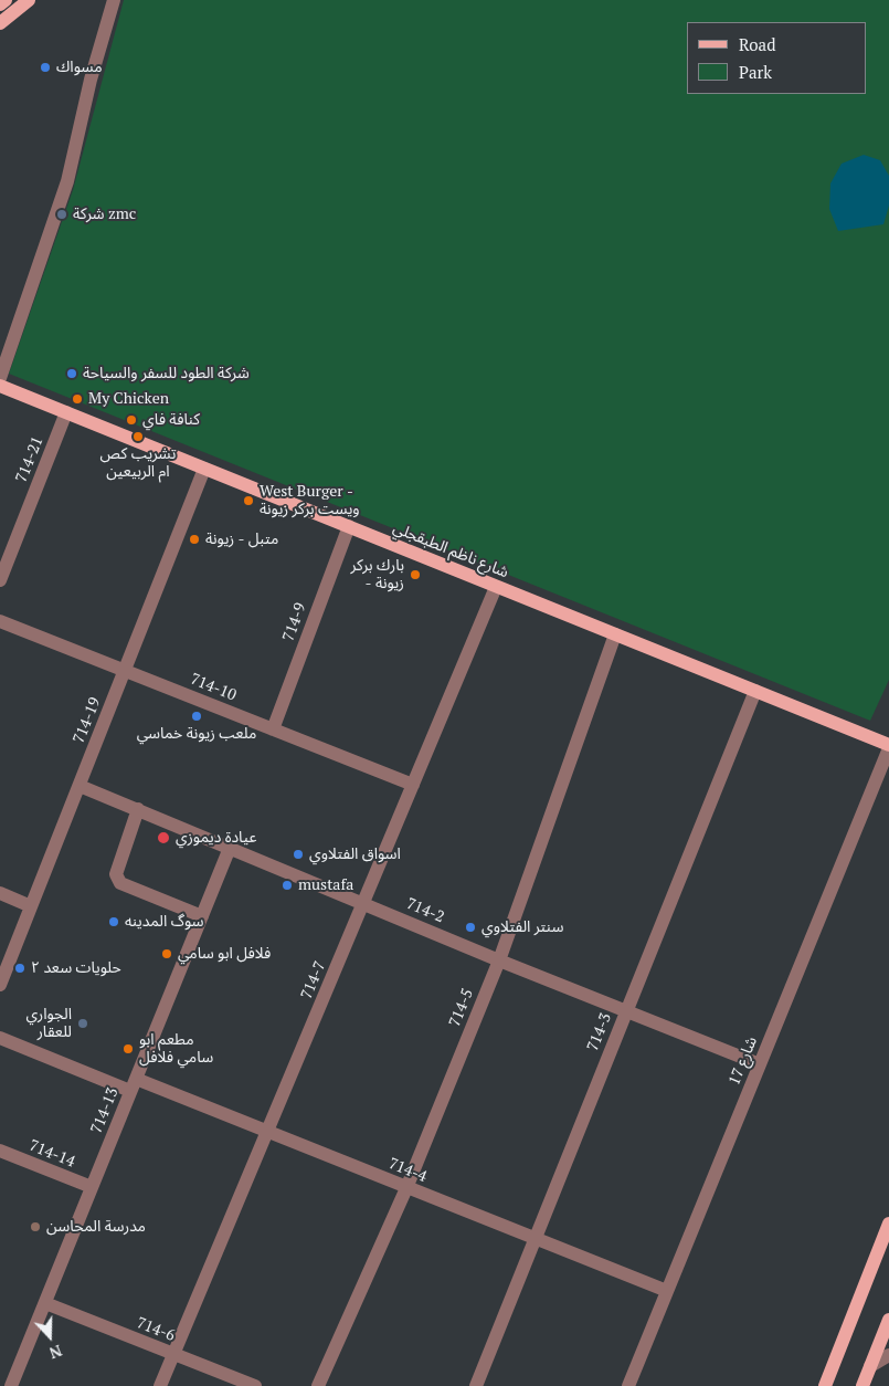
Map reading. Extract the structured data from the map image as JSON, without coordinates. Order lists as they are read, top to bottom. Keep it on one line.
{"streets":{"main road":["شارع ناظم الطبقجلي"],"street":["714-21","714-9","714-10","714-19","714-2","714-7","714-5","714-3","شارع 17","714-13","714-14","714-4","714-6"]},"crossings":[["714-21","شارع ناظم الطبقجلي"],["شارع ناظم الطبقجلي","714-9"],["شارع ناظم الطبقجلي","714-19"],["شارع ناظم الطبقجلي","714-7"],["شارع ناظم الطبقجلي","714-5"],["شارع ناظم الطبقجلي","714-3"],["شارع ناظم الطبقجلي","شارع 17"],["714-9","714-10"],["714-10","714-19"],["714-10","714-7"],["714-19","714-2"],["714-2","714-7"],["714-2","714-5"],["714-2","714-3"],["714-2","شارع 17"],["714-2","714-13"],["714-7","714-4"],["714-7","714-6"],["714-5","714-4"],["714-3","714-4"],["شارع 17","714-4"],["714-13","714-14"],["714-13","714-4"],["714-13","714-6"]],"places":["مسواك","شركة zmc","شركة الطود للسفر والسياحة","My Chicken","كنافة فاي","تشريب كص ام الربيعين","West Burger - ويست بركر زيونة","متبل - زيونة","بارك بركر - زيونة","ملعب زيونة خماسي","عيادة ديموزي","اسواق الفتلاوي","mustafa","سوگ المدينه","سنتر الفتلاوي","فلافل ابو سامي","حلويات سعد ٢","الجواري للعقار","مطعم ابو سامي فلافل","مدرسة المحاسن"],"legend":["Road","Park"],"north":"bottom"}
